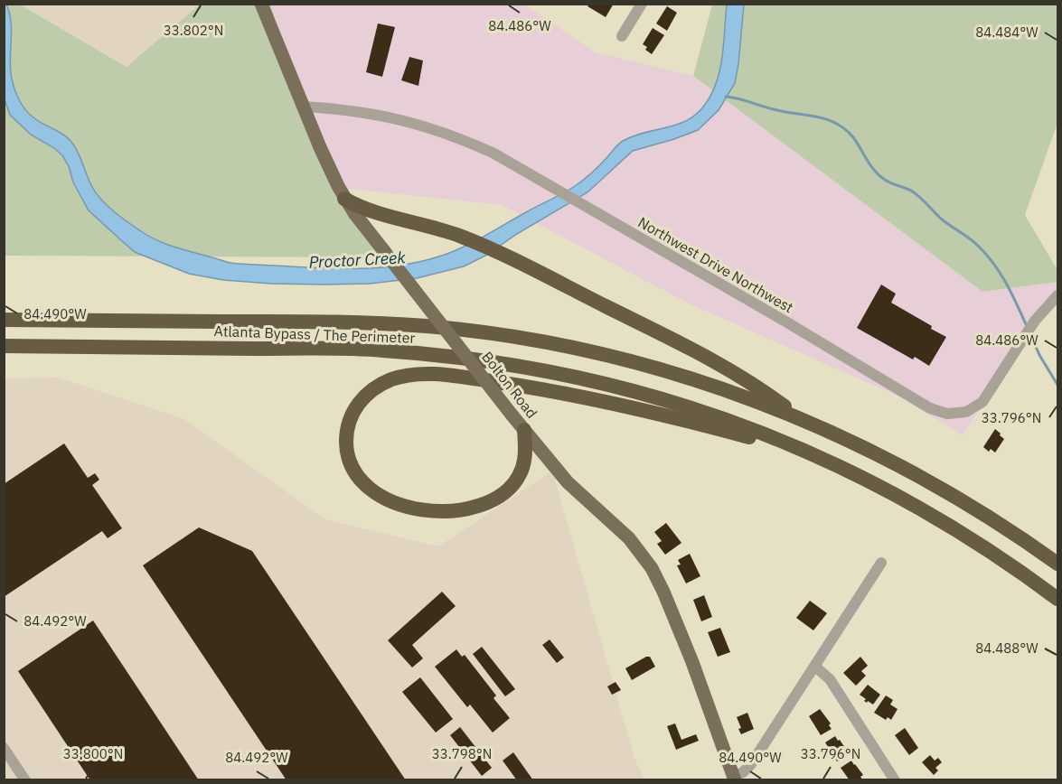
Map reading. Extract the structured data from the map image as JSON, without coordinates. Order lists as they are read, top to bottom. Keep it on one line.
{"streets":{"highway":["Atlanta Bypass / The Perimeter"],"main road":["Bolton Road"],"street":["Northwest Drive Northwest"]},"crossings":[["Northwest Drive Northwest","Bolton Road"]],"water":["Proctor Creek"],"coordinates":["84.486°W","33.802°N","84.484°W","84.490°W","33.796°N","84.492°W","84.488°W","33.800°N","33.798°N"]}
